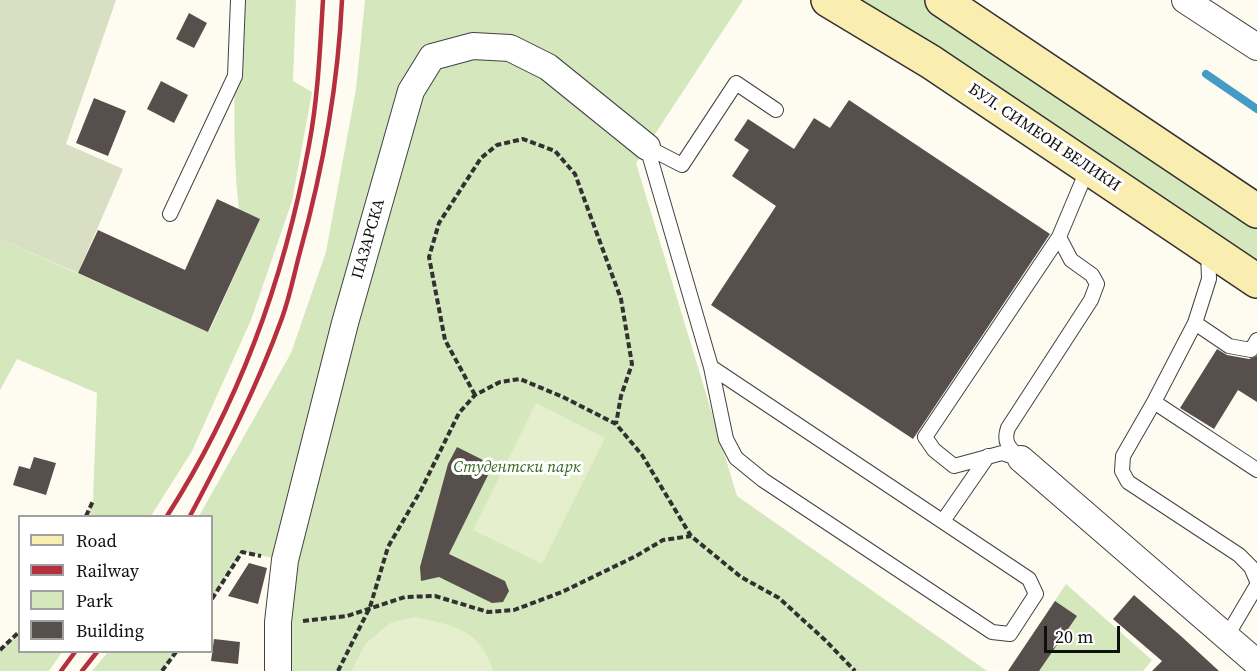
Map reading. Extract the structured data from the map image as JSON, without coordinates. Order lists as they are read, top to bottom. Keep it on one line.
{"streets":{"main road":["БУЛ. СИМЕОН ВЕЛИКИ"],"street":["ПАЗАРСКА"]},"parks":["Студентски парк"],"legend":["Road","Railway","Park","Building"],"scale_bar":"20 m"}
